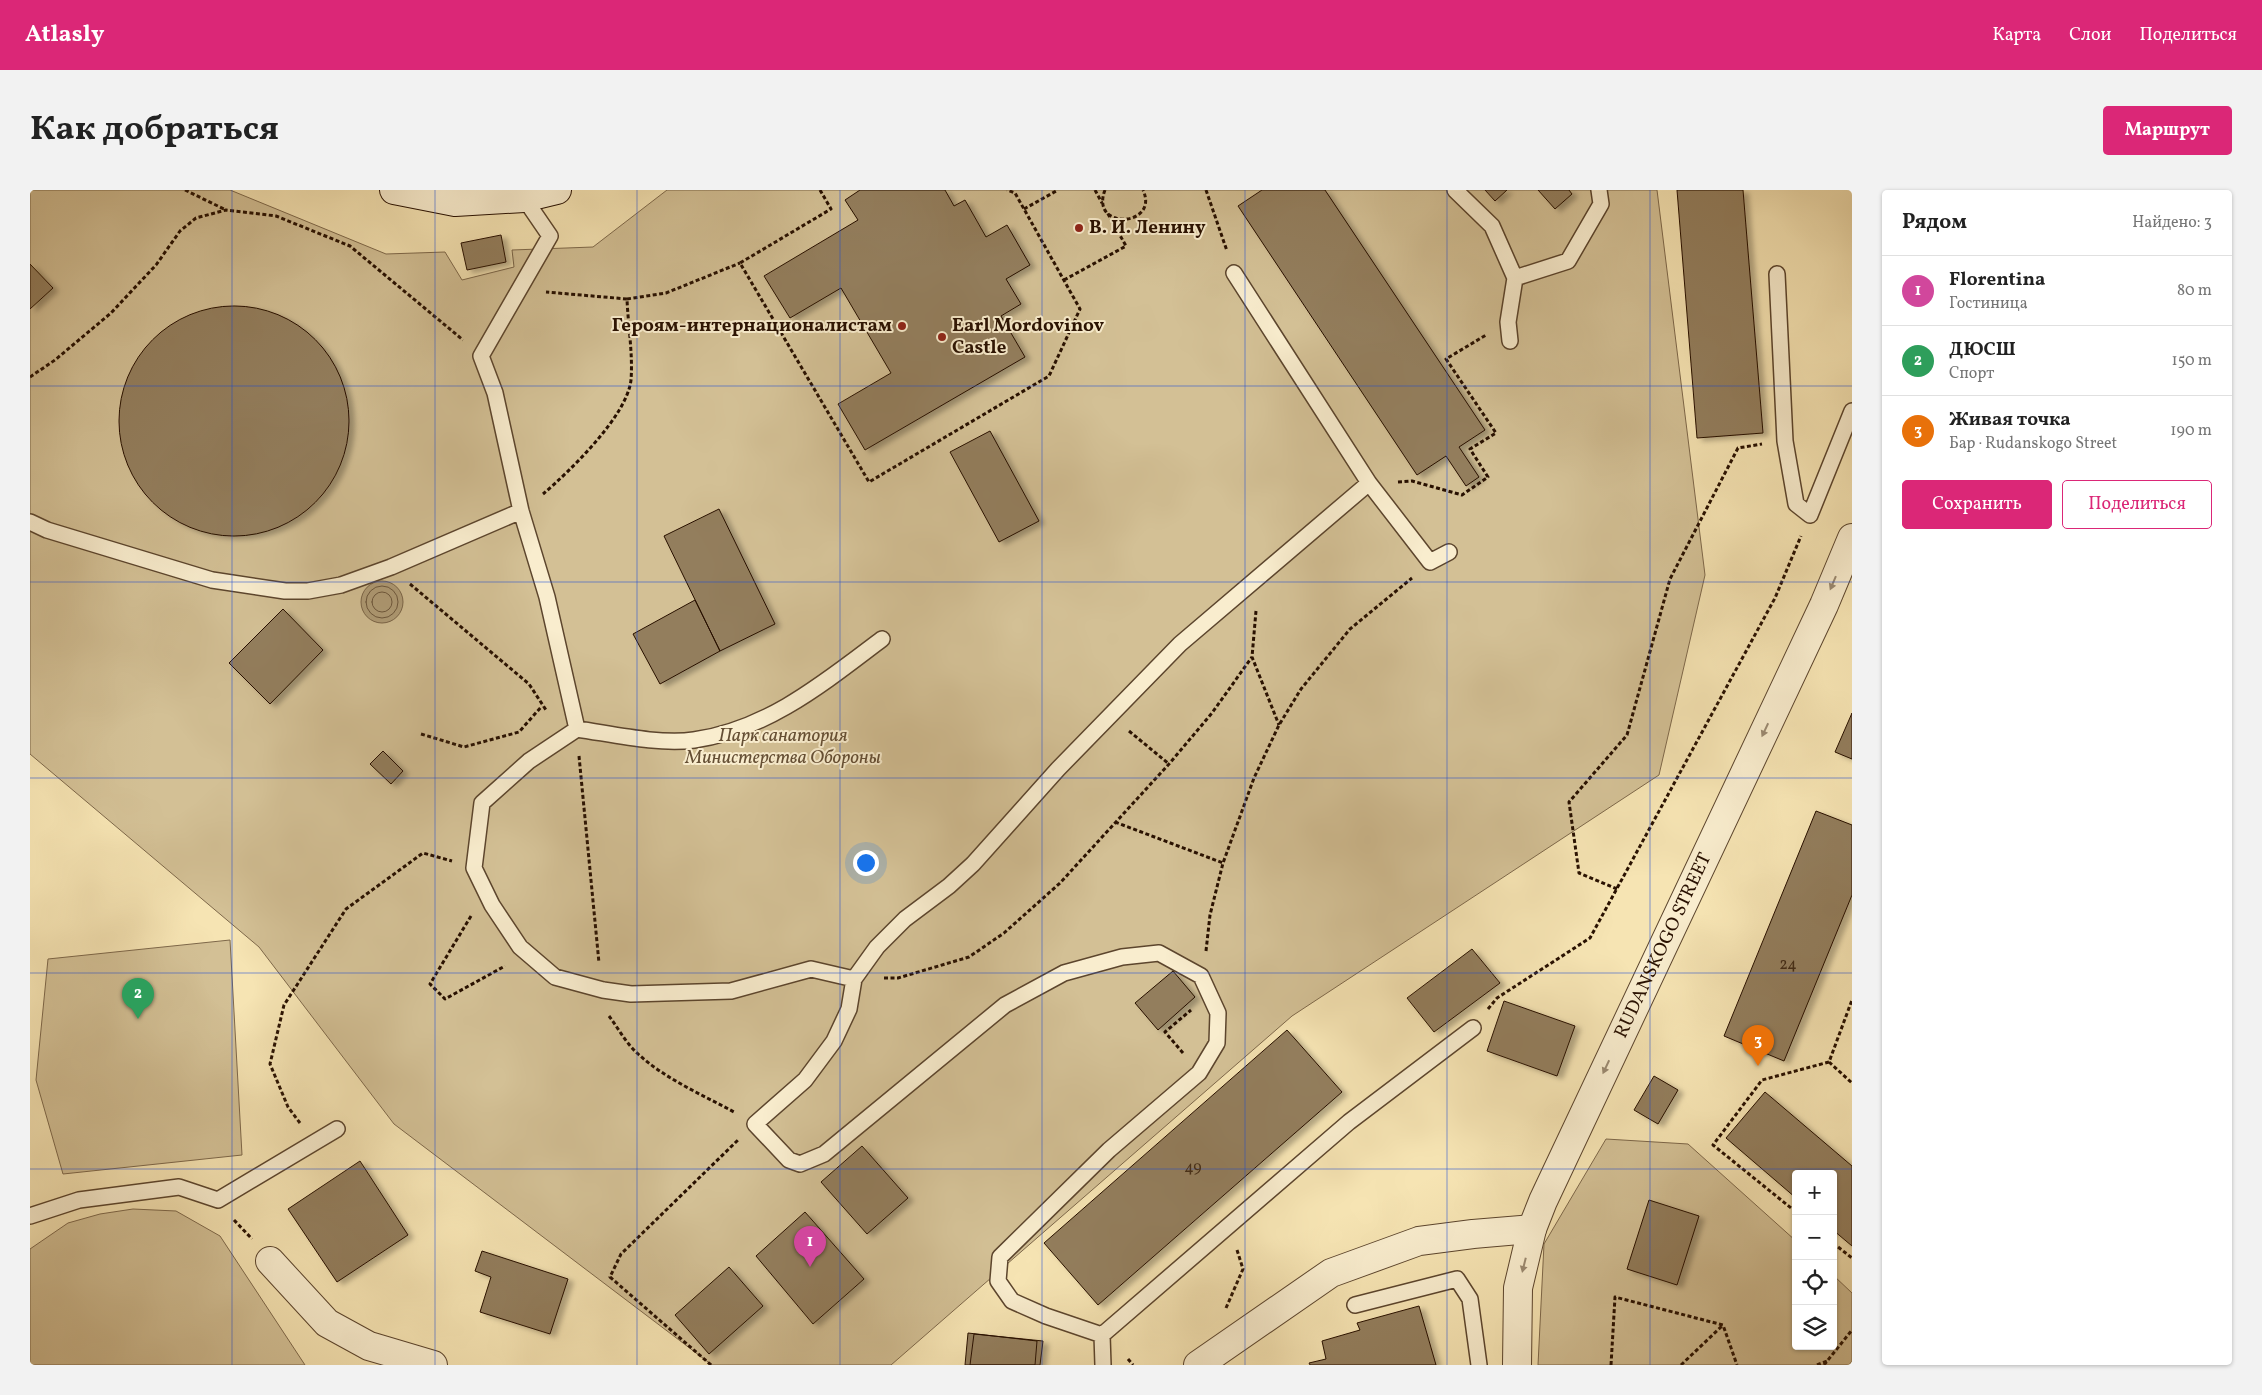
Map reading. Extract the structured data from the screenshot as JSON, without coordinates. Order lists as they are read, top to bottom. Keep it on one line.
{"streets":{"street":["RUDANSKOGO STREET"]},"one_way":["RUDANSKOGO STREET"],"parks":["Парк санатория Министерства Обороны"],"places":["В. И. Ленину","Героям-интернационалистам","Earl Mordovinov Castle"],"house_numbers":["24","49"],"page":{"header":"Atlasly","nav":["Карта","Слои","Поделиться"],"title":"Как добраться","buttons":["Маршрут",["Сохранить","Поделиться"]],"heading":["Рядом","Найдено: 3"],"list":[{"mark":"1","name":"Florentina","note":"Гостиница","value":"80 m"},{"mark":"2","name":"ДЮСШ","note":"Спорт","value":"150 m"},{"mark":"3","name":"Живая точка","note":"Бар · Rudanskogo Street","value":"190 m"}],"pins":["2","3","1"],"map_buttons":["+","−"]}}
